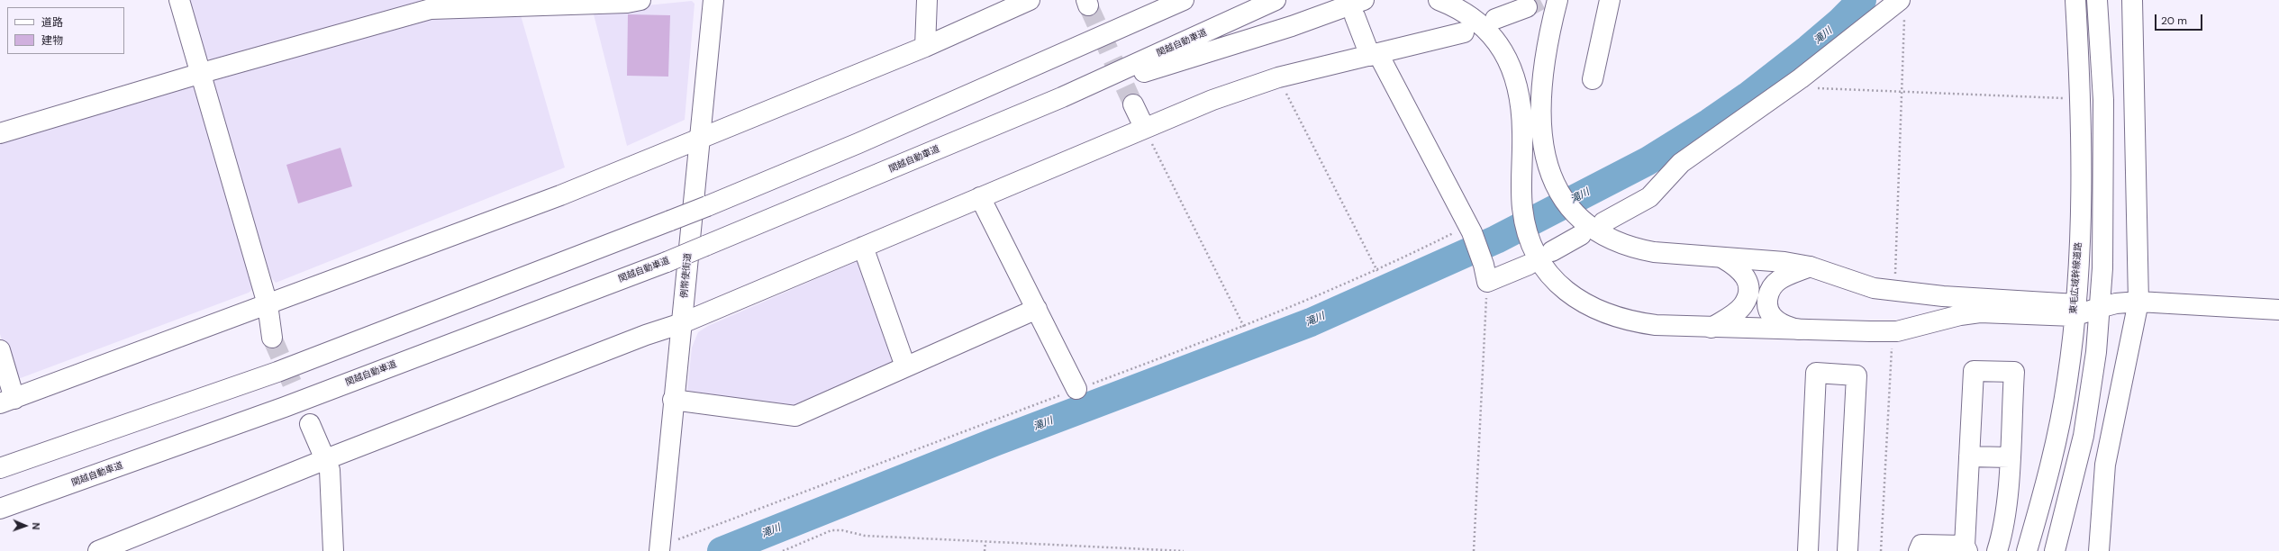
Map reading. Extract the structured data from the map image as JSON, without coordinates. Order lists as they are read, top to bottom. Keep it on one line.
{"streets":{"main road":["関越自動車道","例幣使街道","東毛広域幹線道路"]},"water":["滝川"],"legend":["道路","建物"],"scale_bar":"20 m","north":"right"}
